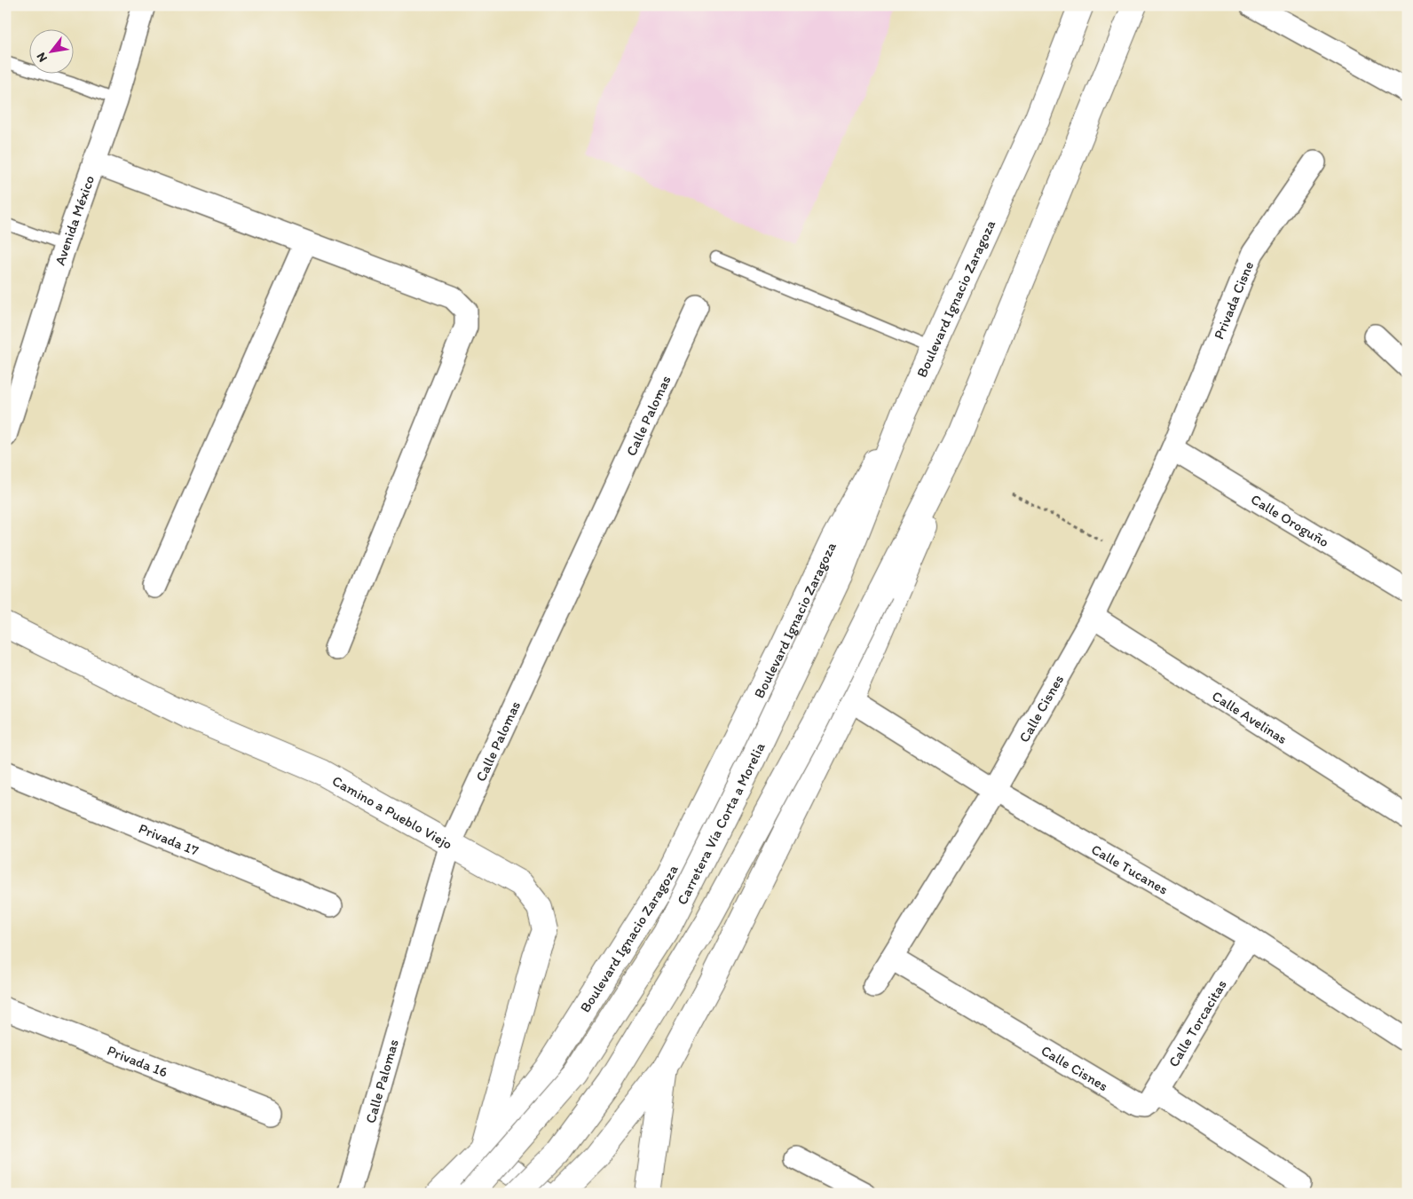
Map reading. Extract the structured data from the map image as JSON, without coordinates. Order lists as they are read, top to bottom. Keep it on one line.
{"streets":{"main road":["Boulevard Ignacio Zaragoza","Camino a Pueblo Viejo","Carretera Vía Corta a Morelia"],"street":["Avenida México","Privada Cisne","Calle Palomas","Calle Oroguño","Calle Cisnes","Calle Avelinas","Privada 17","Calle Tucanes","Calle Torcacitas","Privada 16"]},"crossings":[["Boulevard Ignacio Zaragoza","Camino a Pueblo Viejo"],["Boulevard Ignacio Zaragoza","Carretera Vía Corta a Morelia"],["Privada Cisne","Calle Oroguño"],["Privada Cisne","Calle Cisnes"],["Calle Palomas","Camino a Pueblo Viejo"],["Calle Oroguño","Calle Cisnes"],["Calle Cisnes","Calle Avelinas"],["Calle Cisnes","Calle Tucanes"],["Calle Cisnes","Calle Torcacitas"],["Calle Tucanes","Calle Torcacitas"]],"north":"bottom left"}
